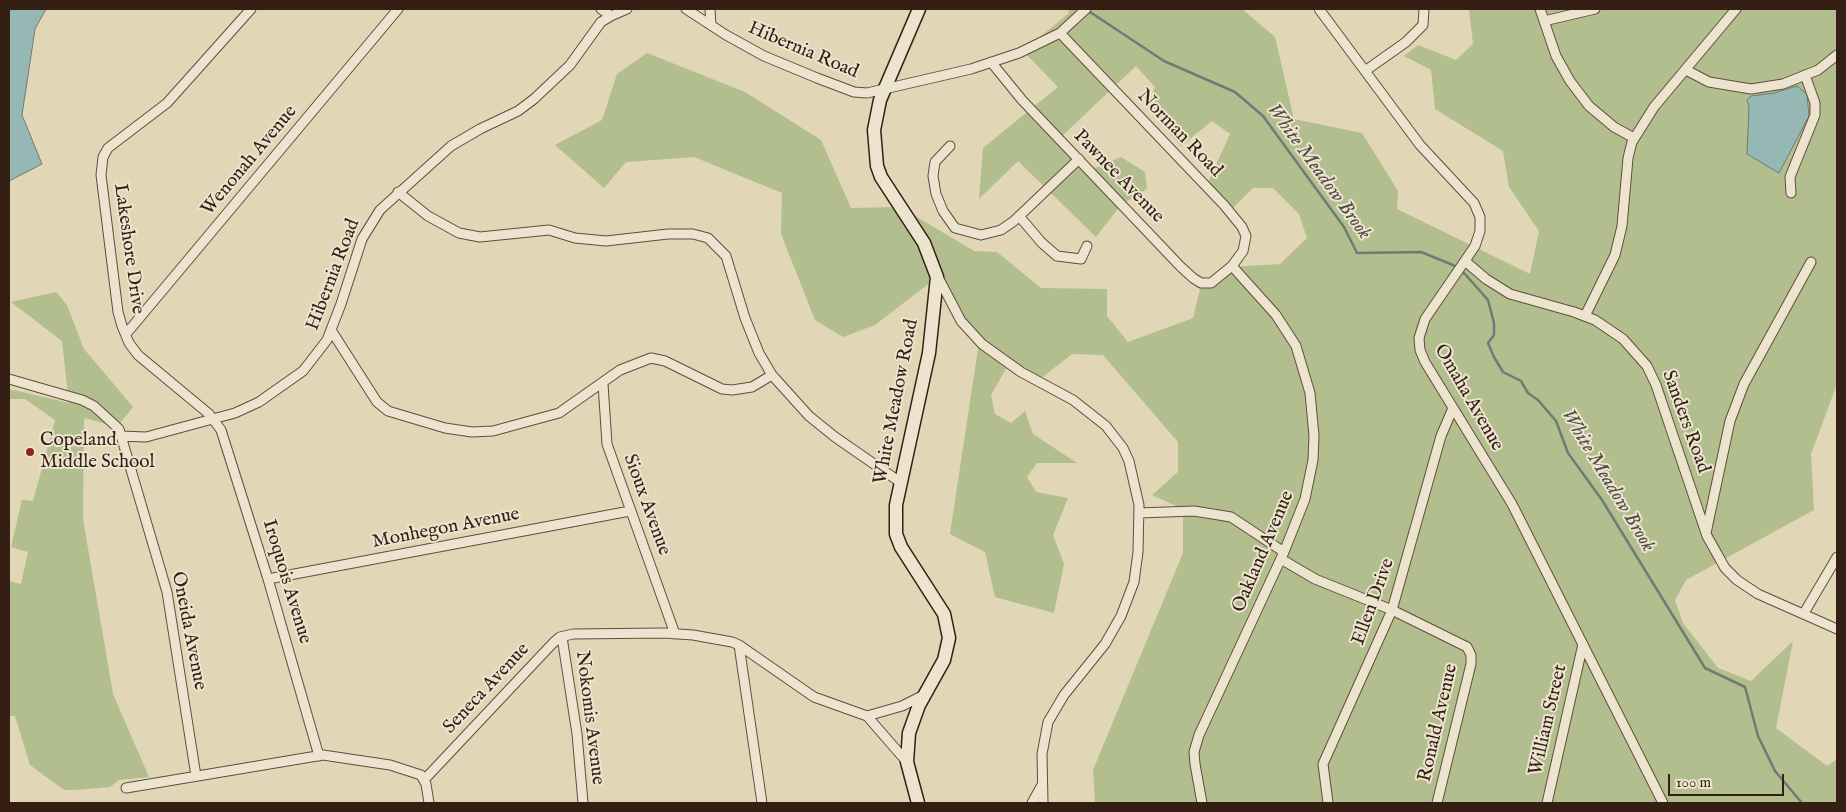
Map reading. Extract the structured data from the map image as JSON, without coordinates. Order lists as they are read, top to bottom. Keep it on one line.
{"streets":{"street":["Hibernia Road","Norman Road","Wenonah Avenue","Pawnee Avenue","Lakeshore Drive","Omaha Avenue","White Meadow Road","Sanders Road","Sioux Avenue","Monhegon Avenue","Oakland Avenue","Iroquois Avenue","Ellen Drive","Oneida Avenue","Seneca Avenue","Nokomis Avenue","William Street","Ronald Avenue"]},"crossings":[["Hibernia Road","Norman Road"],["Hibernia Road","Pawnee Avenue"],["Hibernia Road","Lakeshore Drive"],["Hibernia Road","White Meadow Road"],["Hibernia Road","Iroquois Avenue"],["Norman Road","Pawnee Avenue"],["Norman Road","Oakland Avenue"],["Wenonah Avenue","Lakeshore Drive"],["Pawnee Avenue","Oakland Avenue"],["Lakeshore Drive","Iroquois Avenue"],["Omaha Avenue","Sanders Road"],["Omaha Avenue","Ellen Drive"],["Omaha Avenue","William Street"],["Sioux Avenue","Monhegon Avenue"],["Monhegon Avenue","Iroquois Avenue"],["Ellen Drive","Ronald Avenue"],["Seneca Avenue","Nokomis Avenue"]],"water":["White Meadow Brook"],"places":["Copeland Middle School"],"scale_bar":"100 m"}
